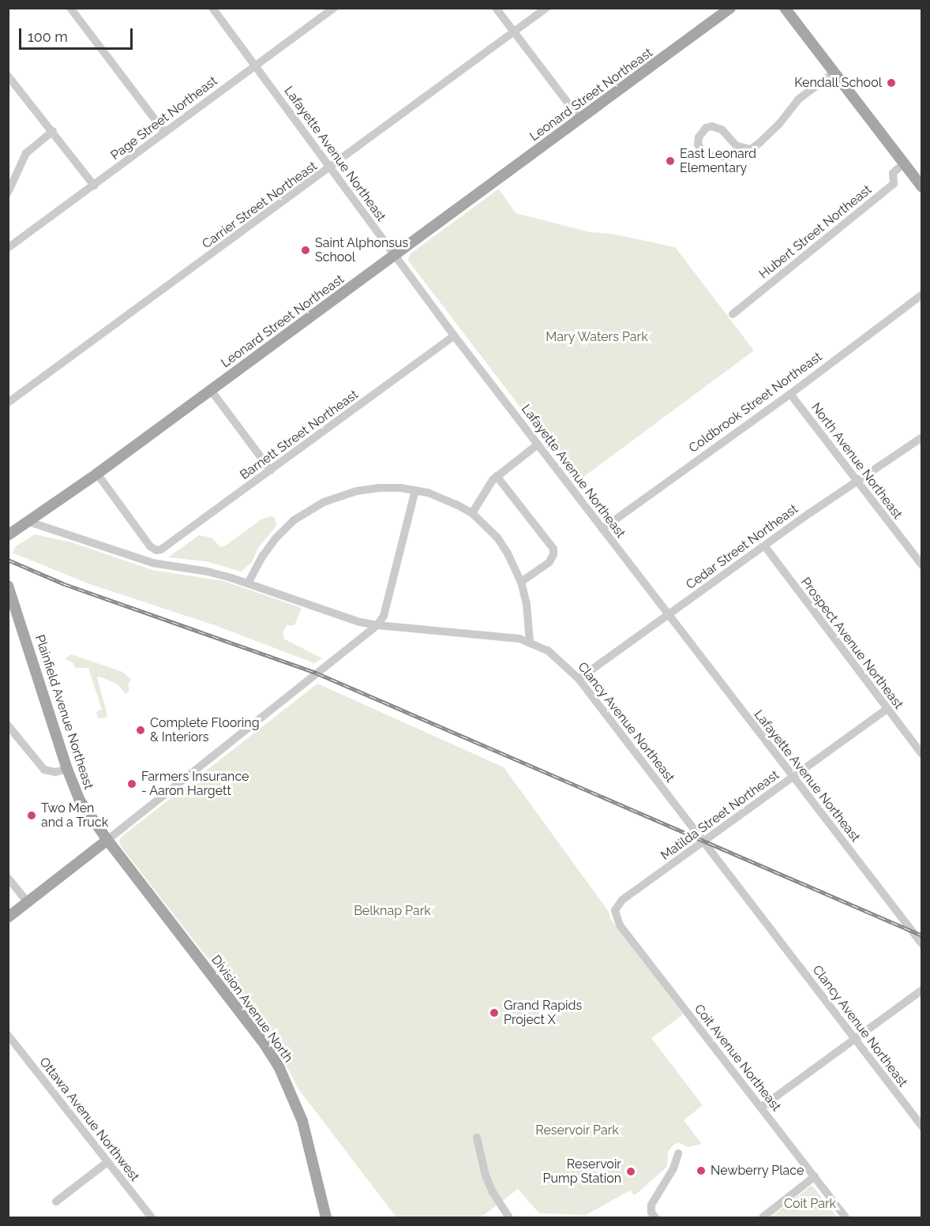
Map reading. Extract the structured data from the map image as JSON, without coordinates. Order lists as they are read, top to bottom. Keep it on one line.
{"streets":{"main road":["Leonard Street Northeast","Plainfield Avenue Northeast","Division Avenue North"],"street":["Page Street Northeast","Lafayette Avenue Northeast","Carrier Street Northeast","Hubert Street Northeast","Coldbrook Street Northeast","Barnett Street Northeast","North Avenue Northeast","Cedar Street Northeast","Prospect Avenue Northeast","Clancy Avenue Northeast","Matilda Street Northeast","Coit Avenue Northeast","Ottawa Avenue Northwest"]},"crossings":[["Leonard Street Northeast","Lafayette Avenue Northeast"],["Leonard Street Northeast","Barnett Street Northeast"],["Leonard Street Northeast","Clancy Avenue Northeast"],["Page Street Northeast","Lafayette Avenue Northeast"],["Lafayette Avenue Northeast","Carrier Street Northeast"],["Lafayette Avenue Northeast","Coldbrook Street Northeast"],["Lafayette Avenue Northeast","Barnett Street Northeast"],["Lafayette Avenue Northeast","Cedar Street Northeast"],["Lafayette Avenue Northeast","Matilda Street Northeast"],["Coldbrook Street Northeast","North Avenue Northeast"],["North Avenue Northeast","Cedar Street Northeast"],["Cedar Street Northeast","Prospect Avenue Northeast"],["Cedar Street Northeast","Clancy Avenue Northeast"],["Prospect Avenue Northeast","Matilda Street Northeast"],["Plainfield Avenue Northeast","Division Avenue North"],["Clancy Avenue Northeast","Matilda Street Northeast"],["Matilda Street Northeast","Coit Avenue Northeast"]],"parks":["Mary Waters Park","Belknap Park","Reservoir Park","Coit Park"],"places":["Kendall School","East Leonard Elementary","Saint Alphonsus School","Complete Flooring & Interiors","Farmers Insurance - Aaron Hargett","Two Men and a Truck","Grand Rapids Project X","Newberry Place","Reservoir Pump Station"],"scale_bar":"100 m"}
